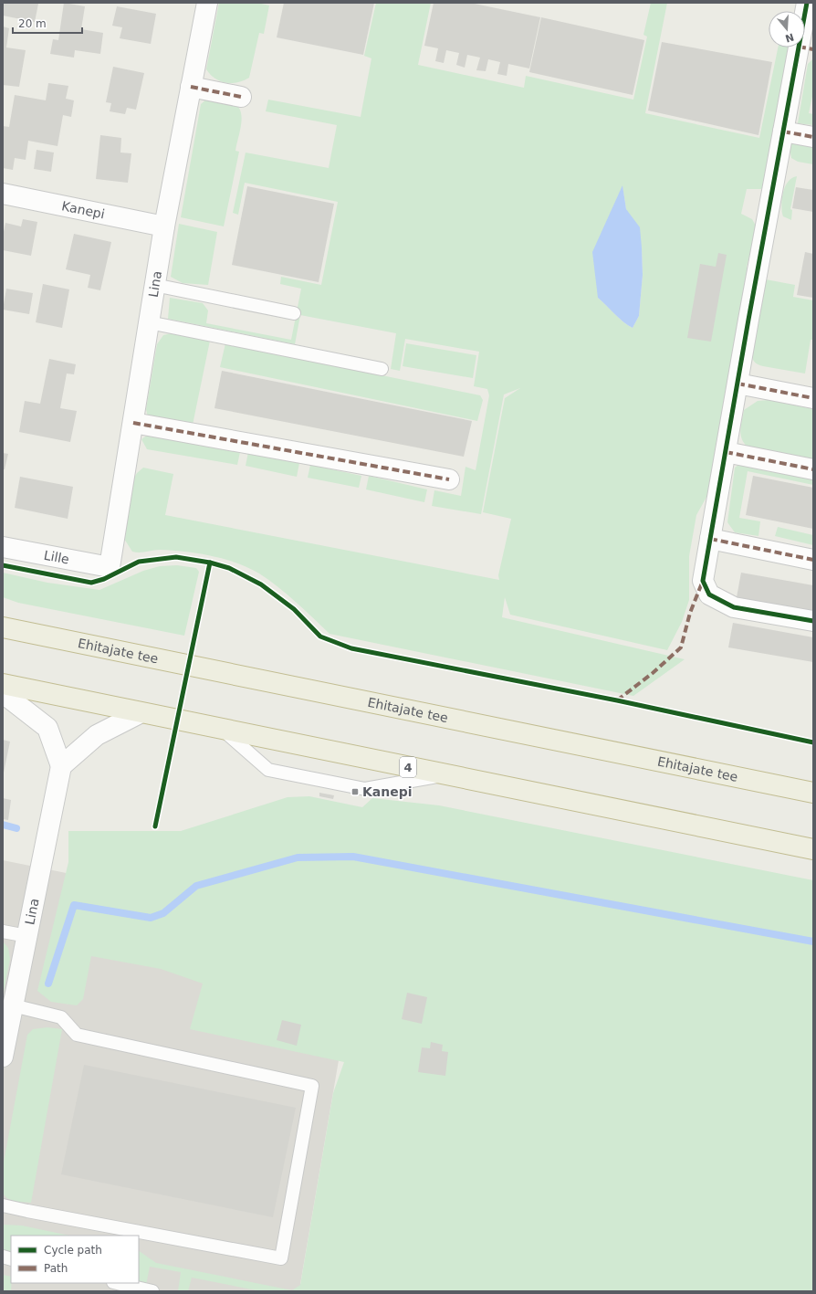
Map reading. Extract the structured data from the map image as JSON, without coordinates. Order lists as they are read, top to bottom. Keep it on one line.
{"streets":{"highway":["Ehitajate tee","4"],"street":["Kanepi","Lina","Lille"]},"crossings":[["Kanepi","Lina"],["Lina","Lille"]],"places":{"transit":["Kanepi"]},"legend":["Cycle path","Path"],"scale_bar":"20 m","north":"bottom"}
